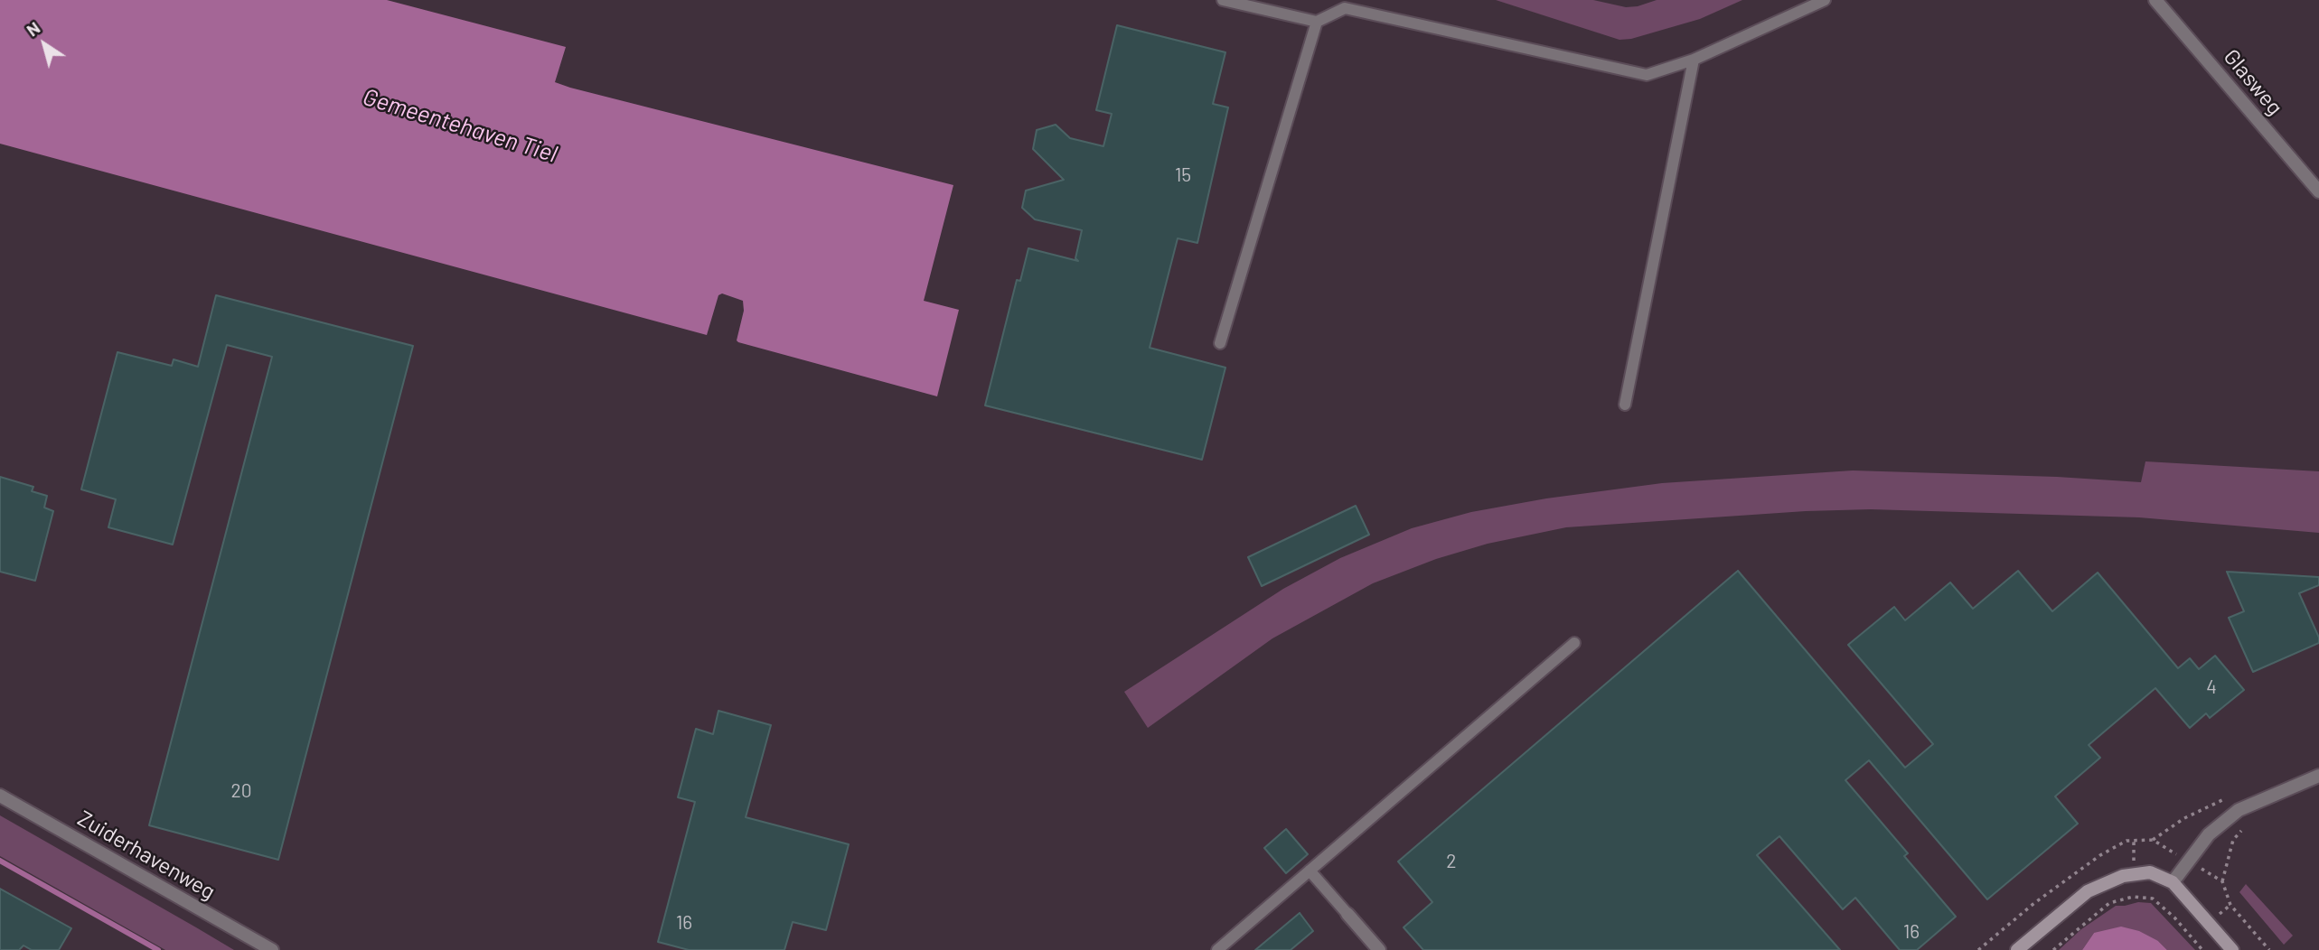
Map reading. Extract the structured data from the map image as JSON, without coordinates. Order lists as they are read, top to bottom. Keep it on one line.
{"streets":{"street":["Glasweg","Zuiderhavenweg"]},"water":["Gemeentehaven Tiel"],"house_numbers":["15","4","20","2","16","16"],"north":"top left"}
